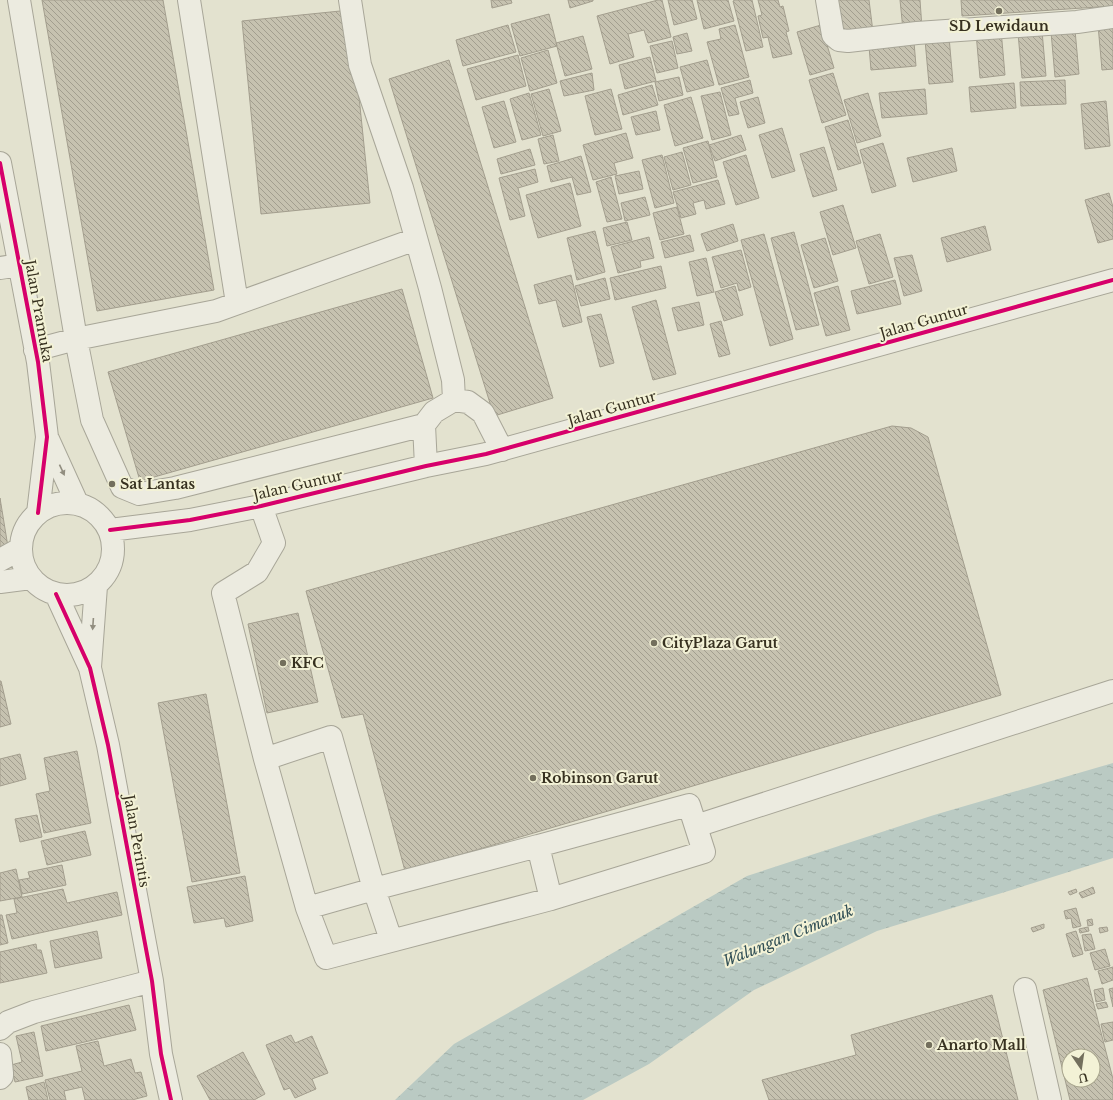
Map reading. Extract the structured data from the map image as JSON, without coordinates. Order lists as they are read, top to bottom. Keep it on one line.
{"streets":{"street":["Jalan Pramuka","Jalan Guntur","Jalan Perintis"]},"crossings":[["Jalan Pramuka","Jalan Guntur"],["Jalan Pramuka","Jalan Perintis"],["Jalan Guntur","Jalan Perintis"]],"water":["Walungan Cimanuk"],"places":["SD Lewidaun","Sat Lantas","CityPlaza Garut","KFC","Robinson Garut","Anarto Mall"],"north":"bottom"}
